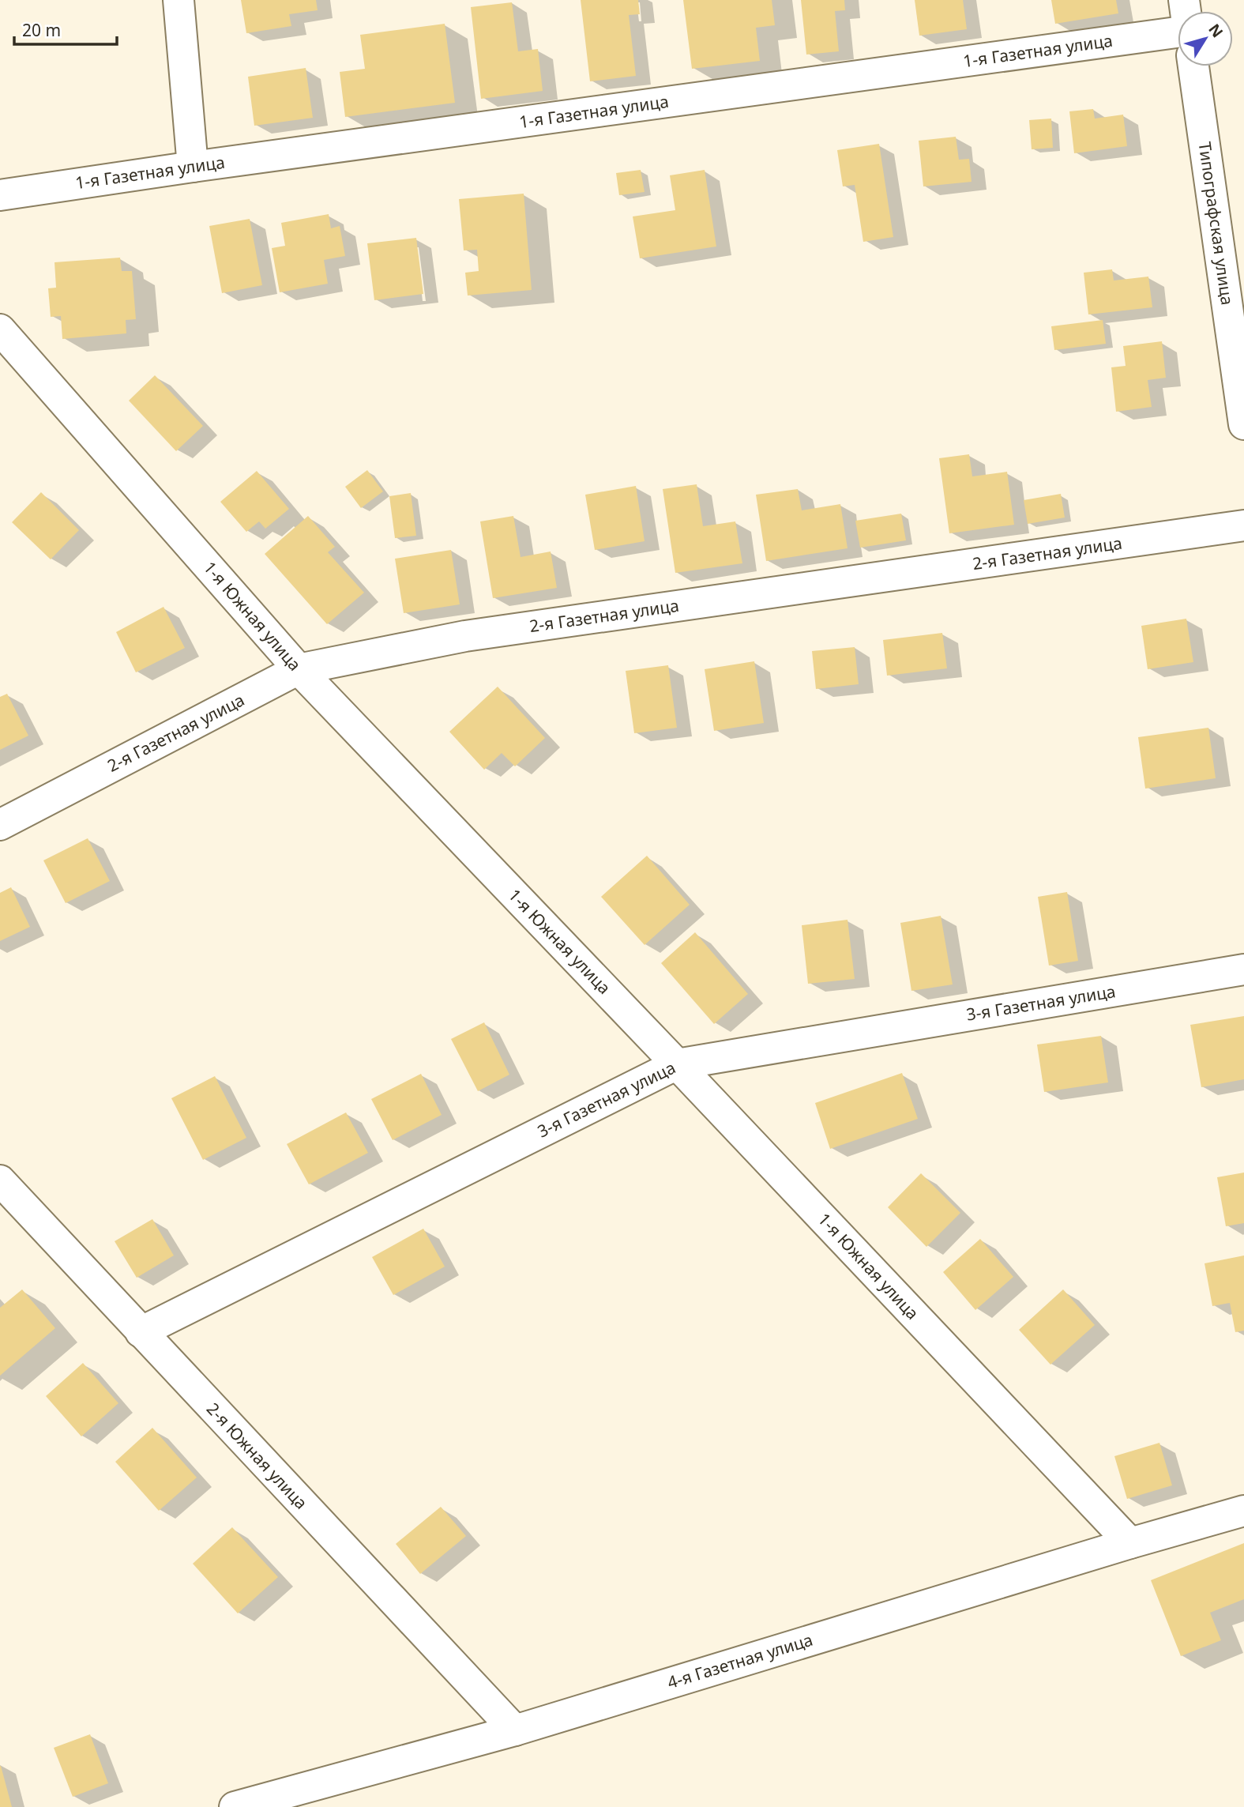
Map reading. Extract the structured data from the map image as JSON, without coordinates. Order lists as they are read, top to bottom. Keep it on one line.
{"streets":{"street":["1-я Газетная улица","Типографская улица","2-я Газетная улица","1-я Южная улица","3-я Газетная улица","2-я Южная улица","4-я Газетная улица"]},"crossings":[["2-я Газетная улица","1-я Южная улица"],["1-я Южная улица","3-я Газетная улица"],["1-я Южная улица","4-я Газетная улица"],["3-я Газетная улица","2-я Южная улица"],["2-я Южная улица","4-я Газетная улица"]],"scale_bar":"20 m","north":"top right"}
